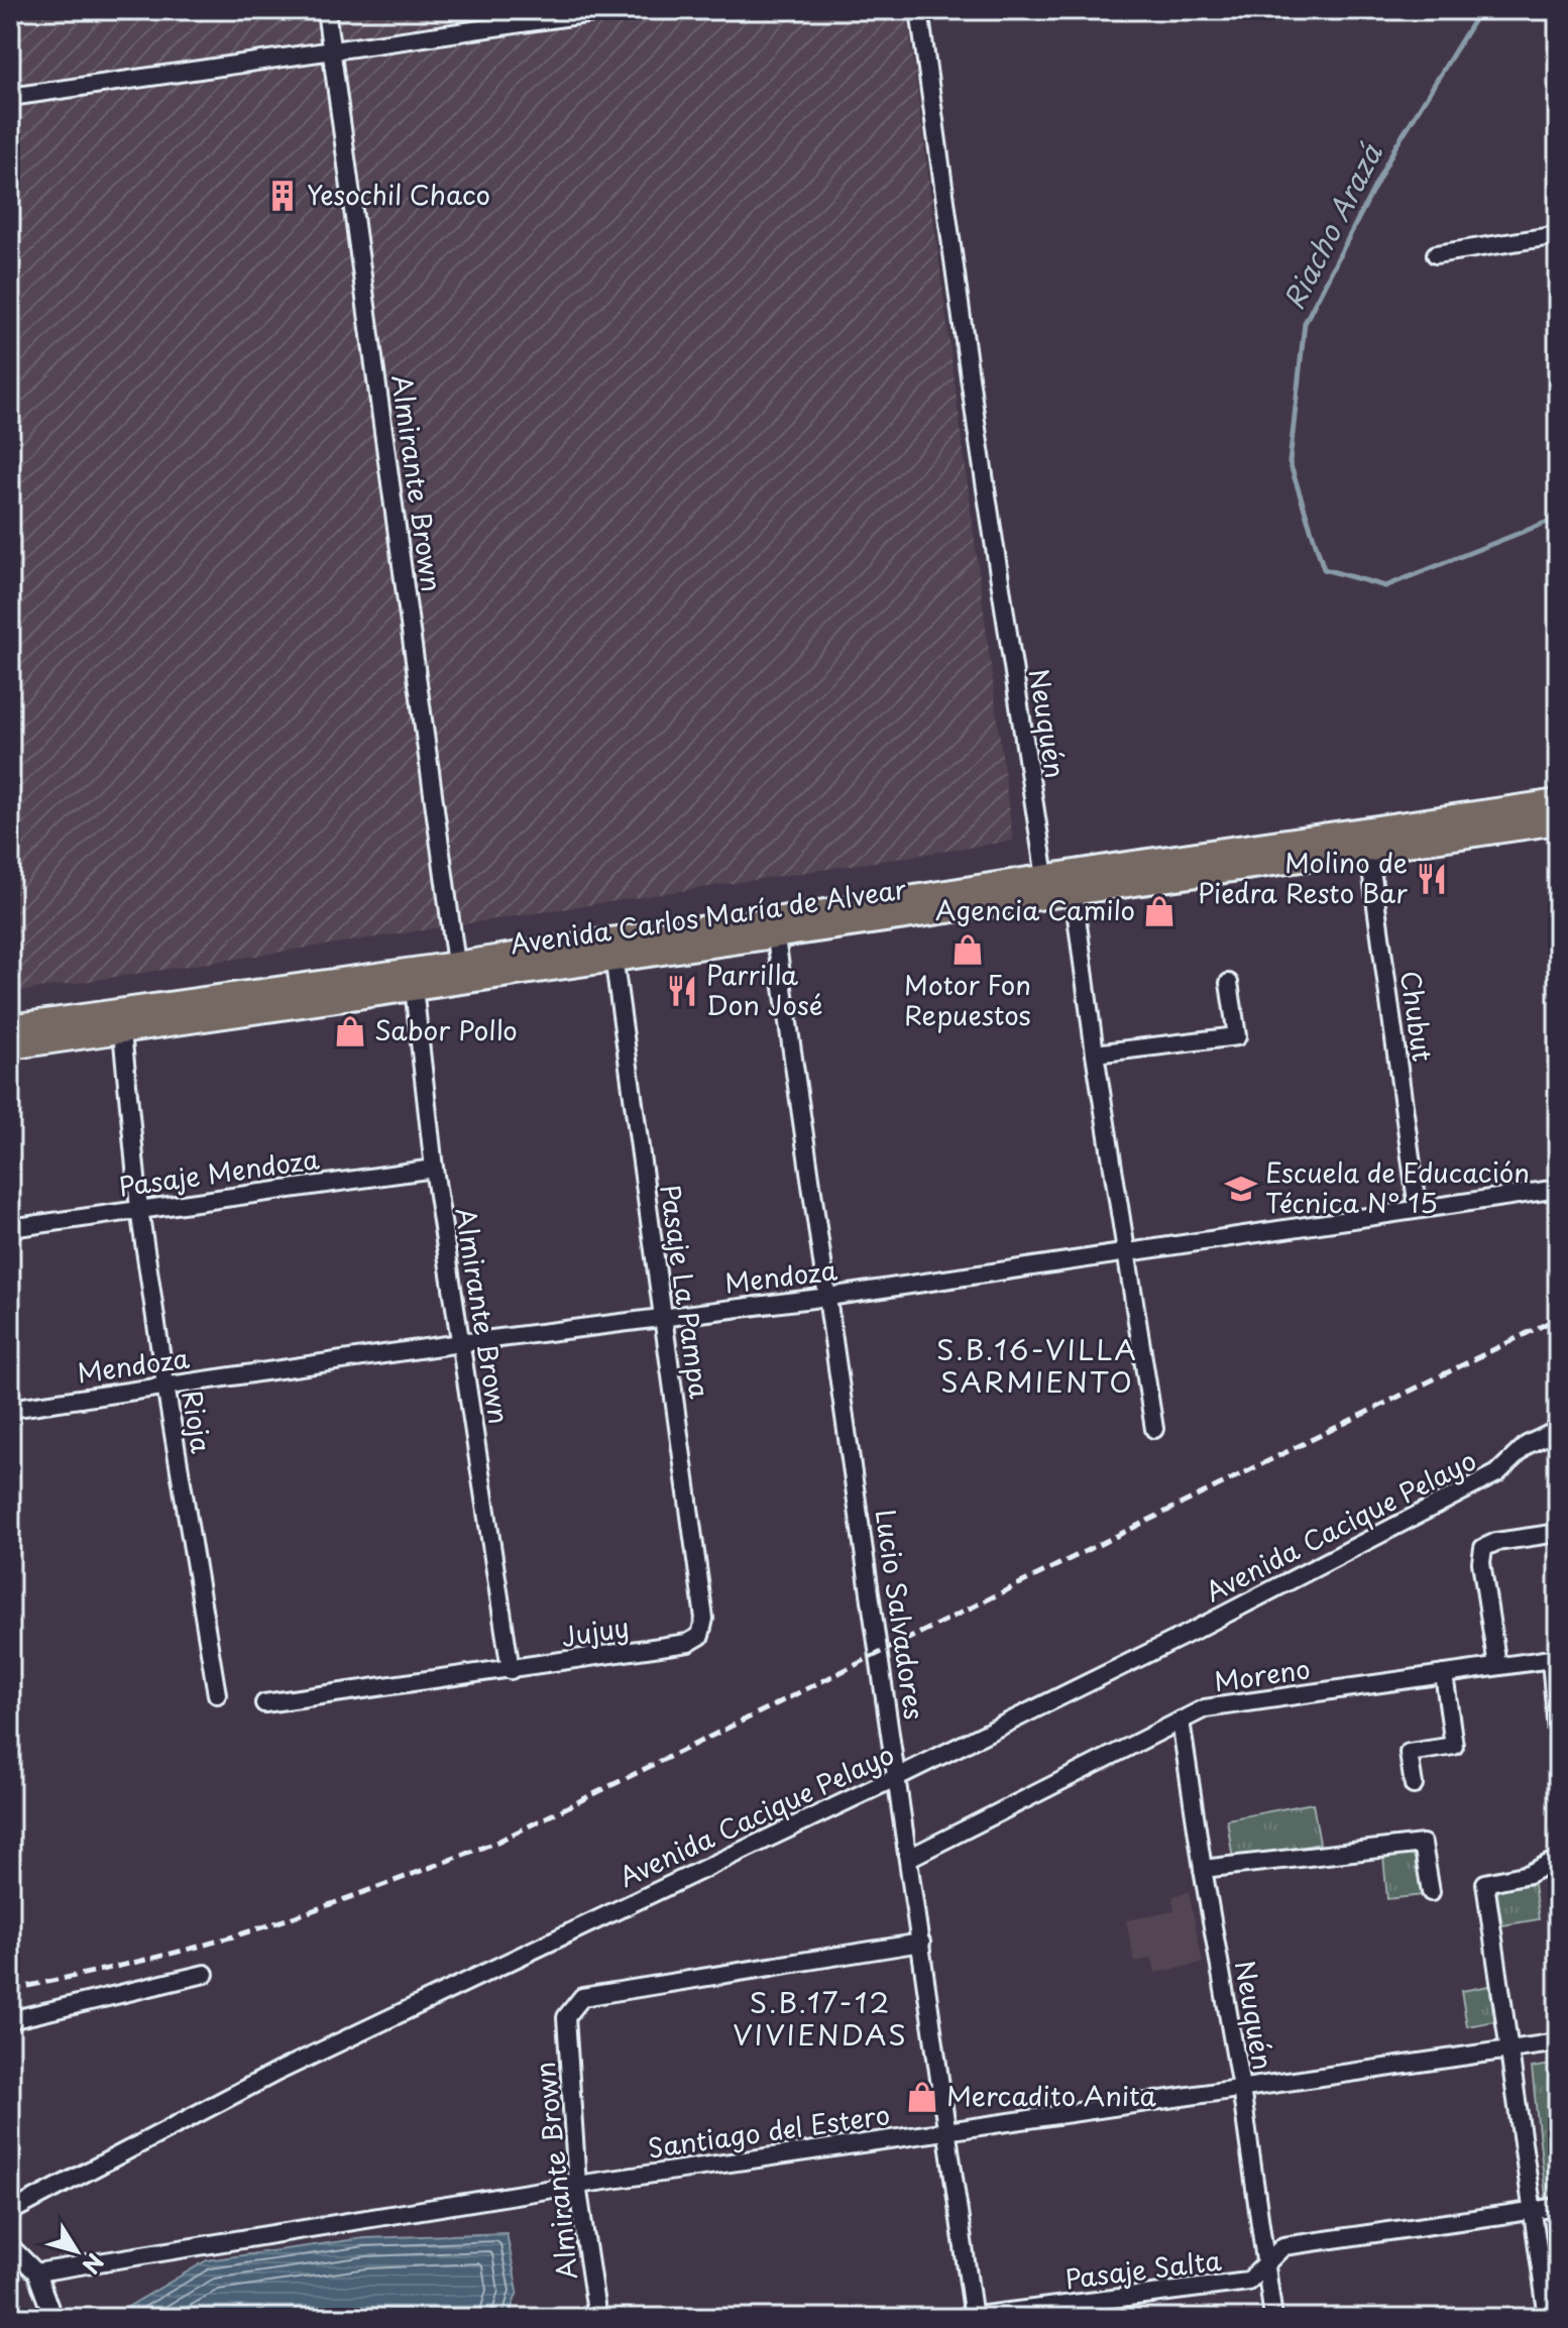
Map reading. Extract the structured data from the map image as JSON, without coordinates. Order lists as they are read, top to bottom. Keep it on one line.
{"streets":{"main road":["Avenida Carlos María de Alvear"],"street":["Almirante Brown","Neuquén","Chubut","Pasaje Mendoza","Mendoza","Pasaje La Pampa","Rioja","Avenida Cacique Pelayo","Lucio Salvadores","Jujuy","Moreno","Santiago del Estero","Pasaje Salta"]},"crossings":[["Almirante Brown","Avenida Carlos María de Alvear"],["Almirante Brown","Pasaje Mendoza"],["Almirante Brown","Mendoza"],["Almirante Brown","Lucio Salvadores"],["Almirante Brown","Jujuy"],["Almirante Brown","Santiago del Estero"],["Neuquén","Avenida Carlos María de Alvear"],["Neuquén","Moreno"],["Neuquén","Santiago del Estero"],["Neuquén","Pasaje Salta"],["Avenida Carlos María de Alvear","Chubut"],["Avenida Carlos María de Alvear","Pasaje La Pampa"],["Avenida Carlos María de Alvear","Rioja"],["Avenida Carlos María de Alvear","Lucio Salvadores"],["Chubut","Mendoza"],["Pasaje Mendoza","Rioja"],["Mendoza","Pasaje La Pampa"],["Mendoza","Rioja"],["Mendoza","Lucio Salvadores"],["Pasaje La Pampa","Jujuy"],["Avenida Cacique Pelayo","Lucio Salvadores"],["Lucio Salvadores","Moreno"],["Lucio Salvadores","Santiago del Estero"],["Lucio Salvadores","Pasaje Salta"]],"districts":["S.B.16-VILLA SARMIENTO","S.B.17-12 VIVIENDAS"],"water":["Riacho Arazá"],"places":{"building":["Yesochil Chaco"],"restaurant":["Molino de Piedra Resto Bar","Parrilla Don José"],"shop":["Agencia Camilo","Motor Fon Repuestos","Sabor Pollo","Mercadito Anita"],"school or university":["Escuela de Educación Técnica N° 15"]},"north":"bottom right"}
